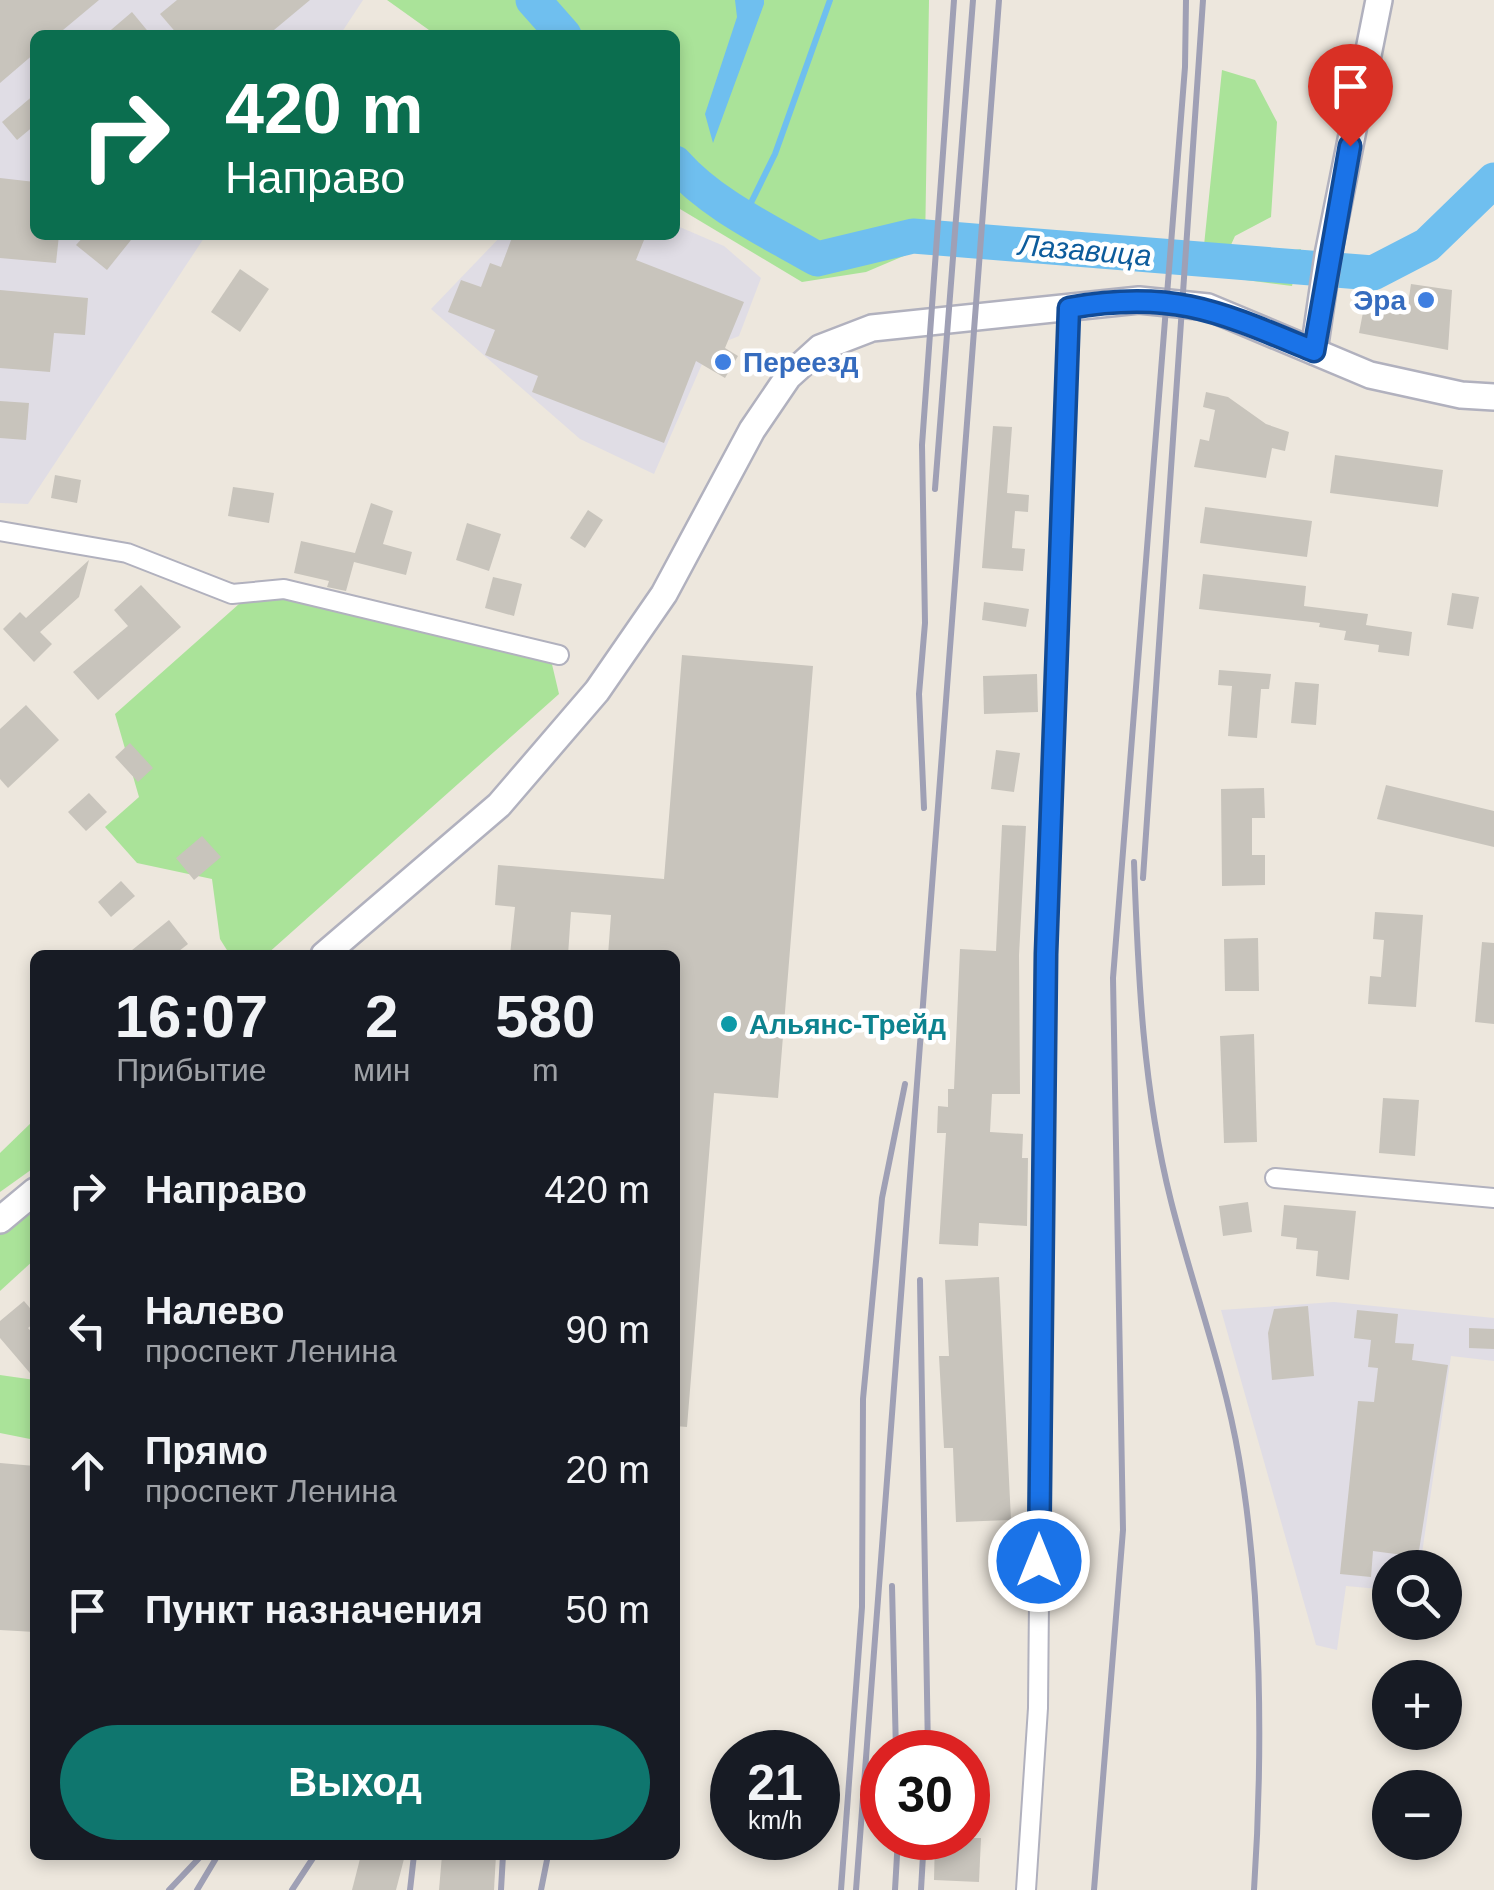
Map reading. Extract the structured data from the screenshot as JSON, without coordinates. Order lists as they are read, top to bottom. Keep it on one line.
{"water":["Лазавица"],"places":["Эра","Переезд","Альянс-Трейд"],"page":{"turn":["420 m","Направо"],"eta":["16:07","Прибытие","2","мин","580","m"],"list":[{"name":"Направо","value":"420 m"},{"name":"Налево","note":"проспект Ленина","value":"90 m"},{"name":"Прямо","note":"проспект Ленина","value":"20 m"},{"name":"Пункт назначения","value":"50 m"}],"map_buttons":["+","−"],"buttons":"Выход","speed":"21 km/h","limit":"30"}}
